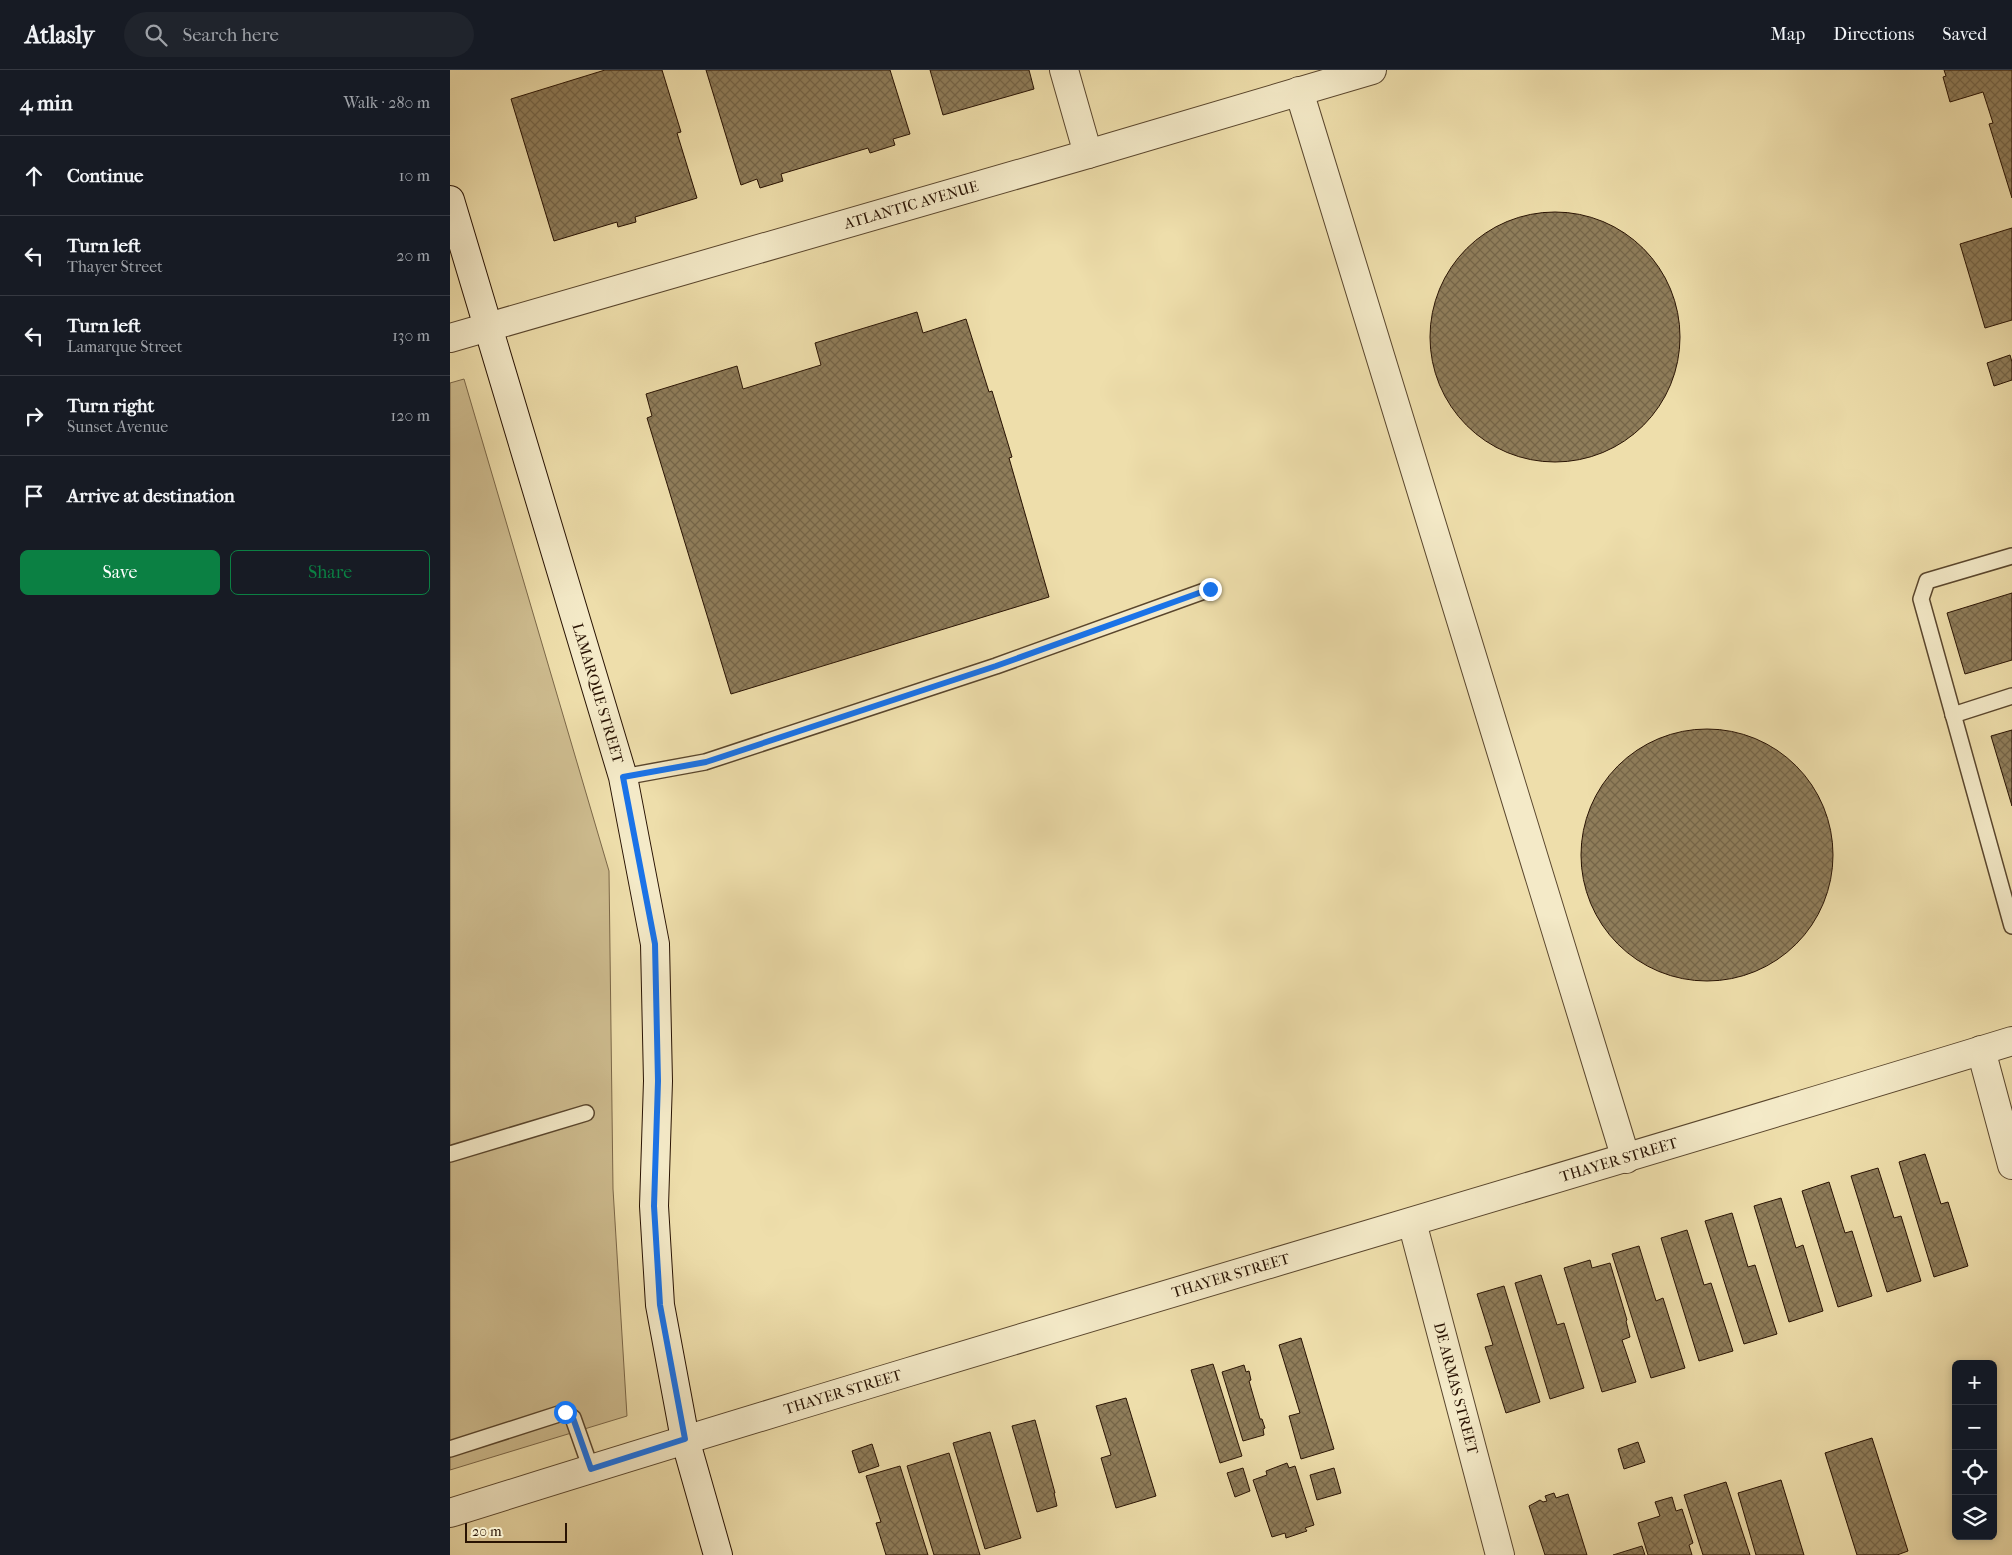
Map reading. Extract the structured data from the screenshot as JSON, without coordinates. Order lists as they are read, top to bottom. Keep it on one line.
{"streets":{"street":["ATLANTIC AVENUE","LAMARQUE STREET","THAYER STREET","DE ARMAS STREET"]},"crossings":[["ATLANTIC AVENUE","LAMARQUE STREET"],["LAMARQUE STREET","THAYER STREET"],["THAYER STREET","DE ARMAS STREET"]],"scale_bar":"20 m","page":{"header":"Atlasly","search":"Search here","nav":["Map","Directions","Saved"],"heading":["4 min","Walk · 280 m"],"list":[["Continue","10 m"],["Turn left","Thayer Street","20 m"],["Turn left","Lamarque Street","130 m"],["Turn right","Sunset Avenue","120 m"],"Arrive at destination"],"buttons":["Save","Share"],"map_buttons":["+","−"],"scale":"20 m"}}
